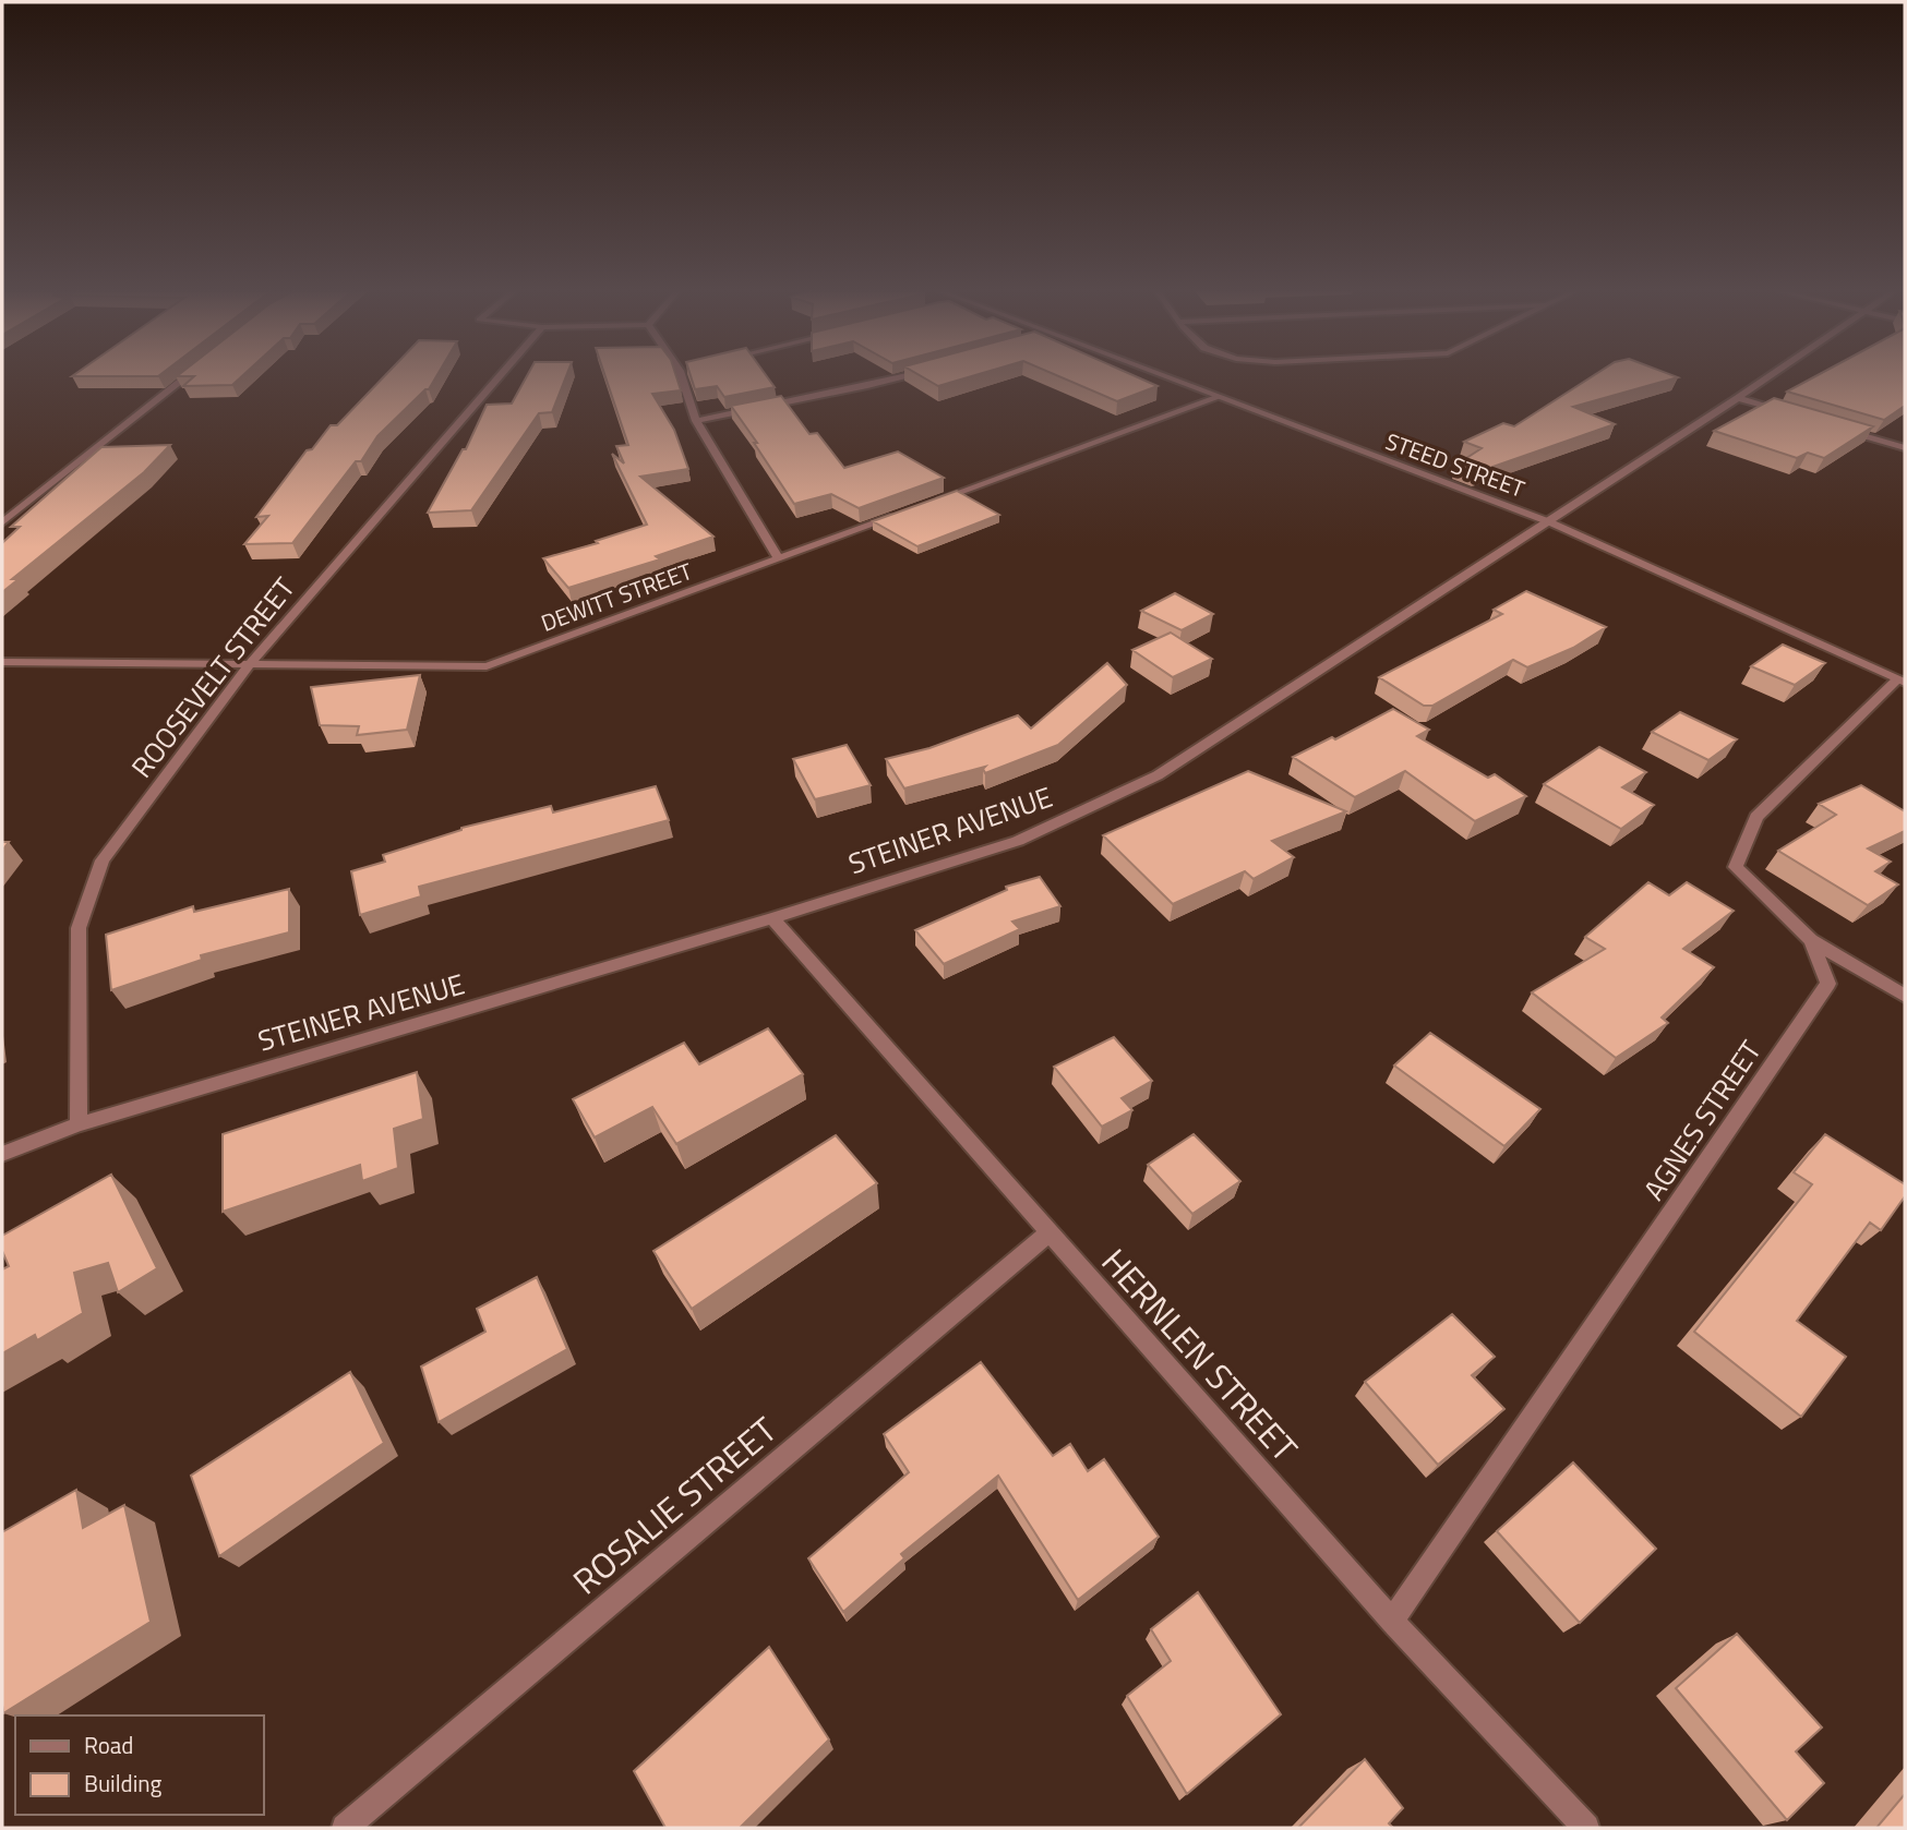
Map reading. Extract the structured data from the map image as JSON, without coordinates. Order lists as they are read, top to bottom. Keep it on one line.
{"streets":{"street":["STEED STREET","DEWITT STREET","ROOSEVELT STREET","STEINER AVENUE","AGNES STREET","HERNLEN STREET","ROSALIE STREET"]},"crossings":[["STEED STREET","STEINER AVENUE"],["STEED STREET","AGNES STREET"],["DEWITT STREET","ROOSEVELT STREET"],["ROOSEVELT STREET","STEINER AVENUE"],["STEINER AVENUE","HERNLEN STREET"],["AGNES STREET","HERNLEN STREET"],["HERNLEN STREET","ROSALIE STREET"]],"legend":["Road","Building"]}
